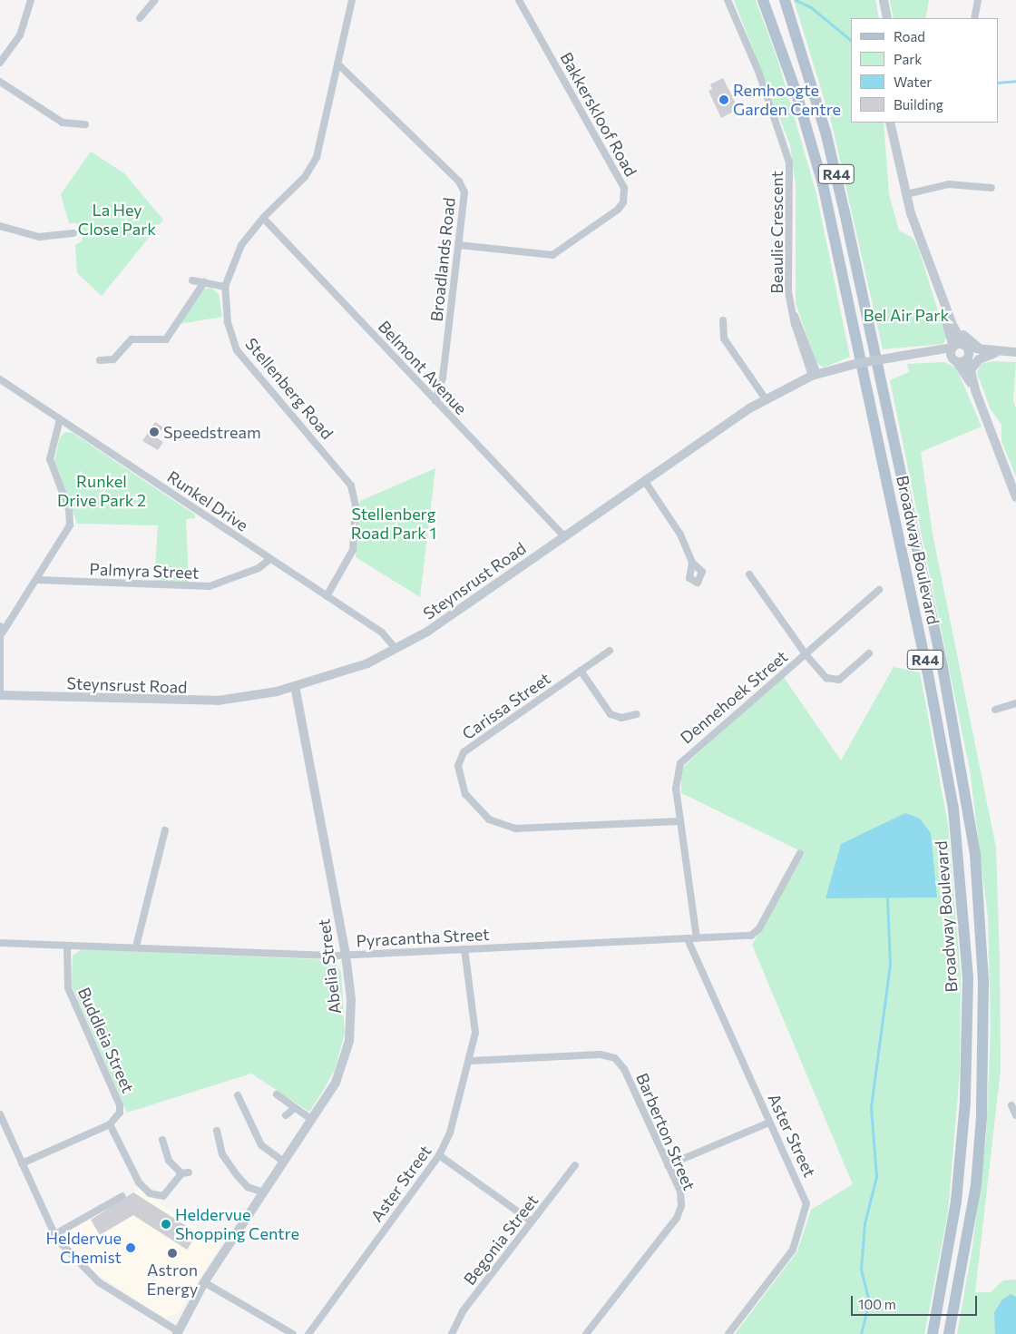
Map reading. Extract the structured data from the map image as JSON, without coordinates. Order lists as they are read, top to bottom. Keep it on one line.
{"streets":{"main road":["R44","Broadway Boulevard"],"street":["Bakkerskloof Road","Beaulie Crescent","Broadlands Road","Belmont Avenue","Stellenberg Road","Runkel Drive","Palmyra Street","Steynsrust Road","Dennehoek Street","Carissa Street","Pyracantha Street","Abelia Street","Buddleia Street","Barberton Street","Aster Street","Begonia Street"]},"crossings":[["Bakkerskloof Road","Broadlands Road"],["Beaulie Crescent","Steynsrust Road"],["Broadlands Road","Belmont Avenue"],["Broadlands Road","Stellenberg Road"],["Belmont Avenue","Stellenberg Road"],["Belmont Avenue","Steynsrust Road"],["Stellenberg Road","Runkel Drive"],["Runkel Drive","Palmyra Street"],["Runkel Drive","Steynsrust Road"],["Steynsrust Road","Abelia Street"],["Dennehoek Street","Carissa Street"],["Dennehoek Street","Pyracantha Street"],["Pyracantha Street","Abelia Street"],["Pyracantha Street","Buddleia Street"],["Pyracantha Street","Aster Street"],["Barberton Street","Aster Street"]],"parks":["La Hey Close Park","Bel Air Park","Runkel Drive Park 2","Stellenberg Road Park 1"],"places":["Remhoogte Garden Centre","Speedstream","Heldervue Shopping Centre","Heldervue Chemist","Astron Energy"],"legend":["Road","Park","Water","Building"],"scale_bar":"100 m"}
